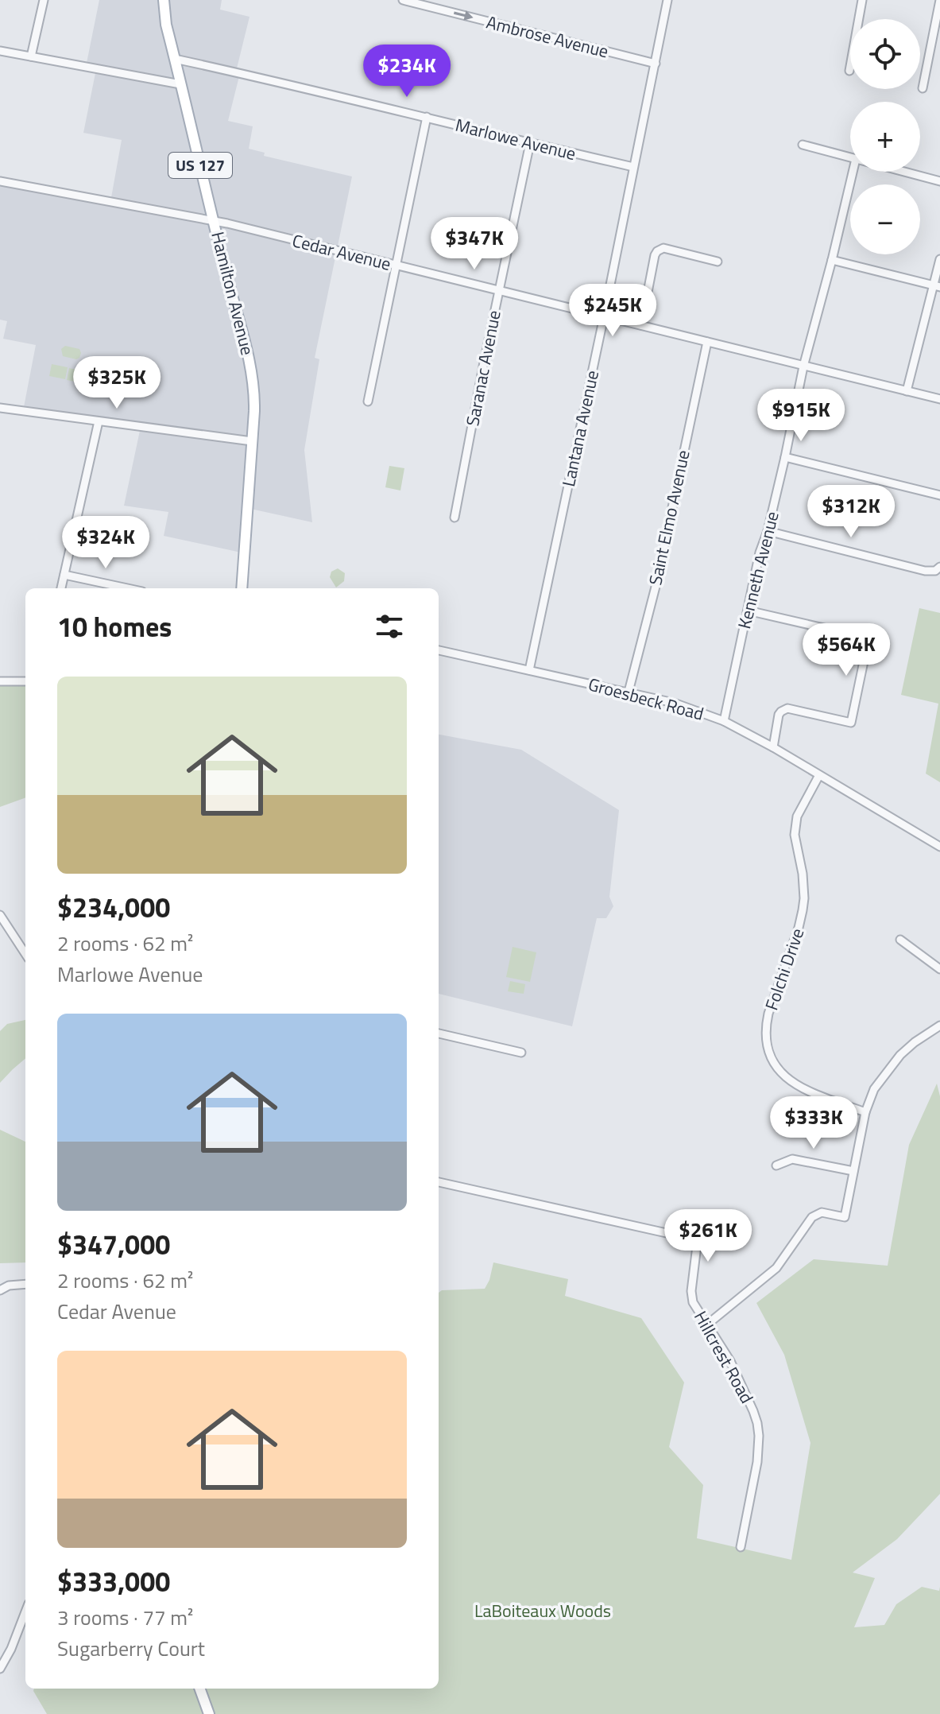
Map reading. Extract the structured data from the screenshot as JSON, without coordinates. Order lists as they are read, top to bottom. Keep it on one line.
{"streets":{"main road":["US 127","Hamilton Avenue"],"street":["Ambrose Avenue","Marlowe Avenue","Cedar Avenue","Saranac Avenue","Lantana Avenue","Saint Elmo Avenue","Kenneth Avenue","Groesbeck Road","Folchi Drive","Hillcrest Road"]},"crossings":[["Ambrose Avenue","Lantana Avenue"],["Marlowe Avenue","Hamilton Avenue"],["Marlowe Avenue","Saranac Avenue"],["Marlowe Avenue","Lantana Avenue"],["Cedar Avenue","Hamilton Avenue"],["Cedar Avenue","Saranac Avenue"],["Cedar Avenue","Lantana Avenue"],["Cedar Avenue","Saint Elmo Avenue"],["Cedar Avenue","Kenneth Avenue"],["Lantana Avenue","Groesbeck Road"],["Saint Elmo Avenue","Groesbeck Road"],["Kenneth Avenue","Groesbeck Road"],["Groesbeck Road","Folchi Drive"]],"one_way":["Ambrose Avenue"],"parks":["LaBoiteaux Woods"],"page":{"map_buttons":["+","−"],"price":["$234K","$347K","$245K","$325K","$915K","$312K","$324K","$564K","$333K","$261K"],"heading":"10 homes","list":[{"name":"$234,000","note":"2 rooms · 62 m² · Marlowe Avenue"},{"name":"$347,000","note":"2 rooms · 62 m² · Cedar Avenue"},{"name":"$333,000","note":"3 rooms · 77 m² · Sugarberry Court"}]}}
